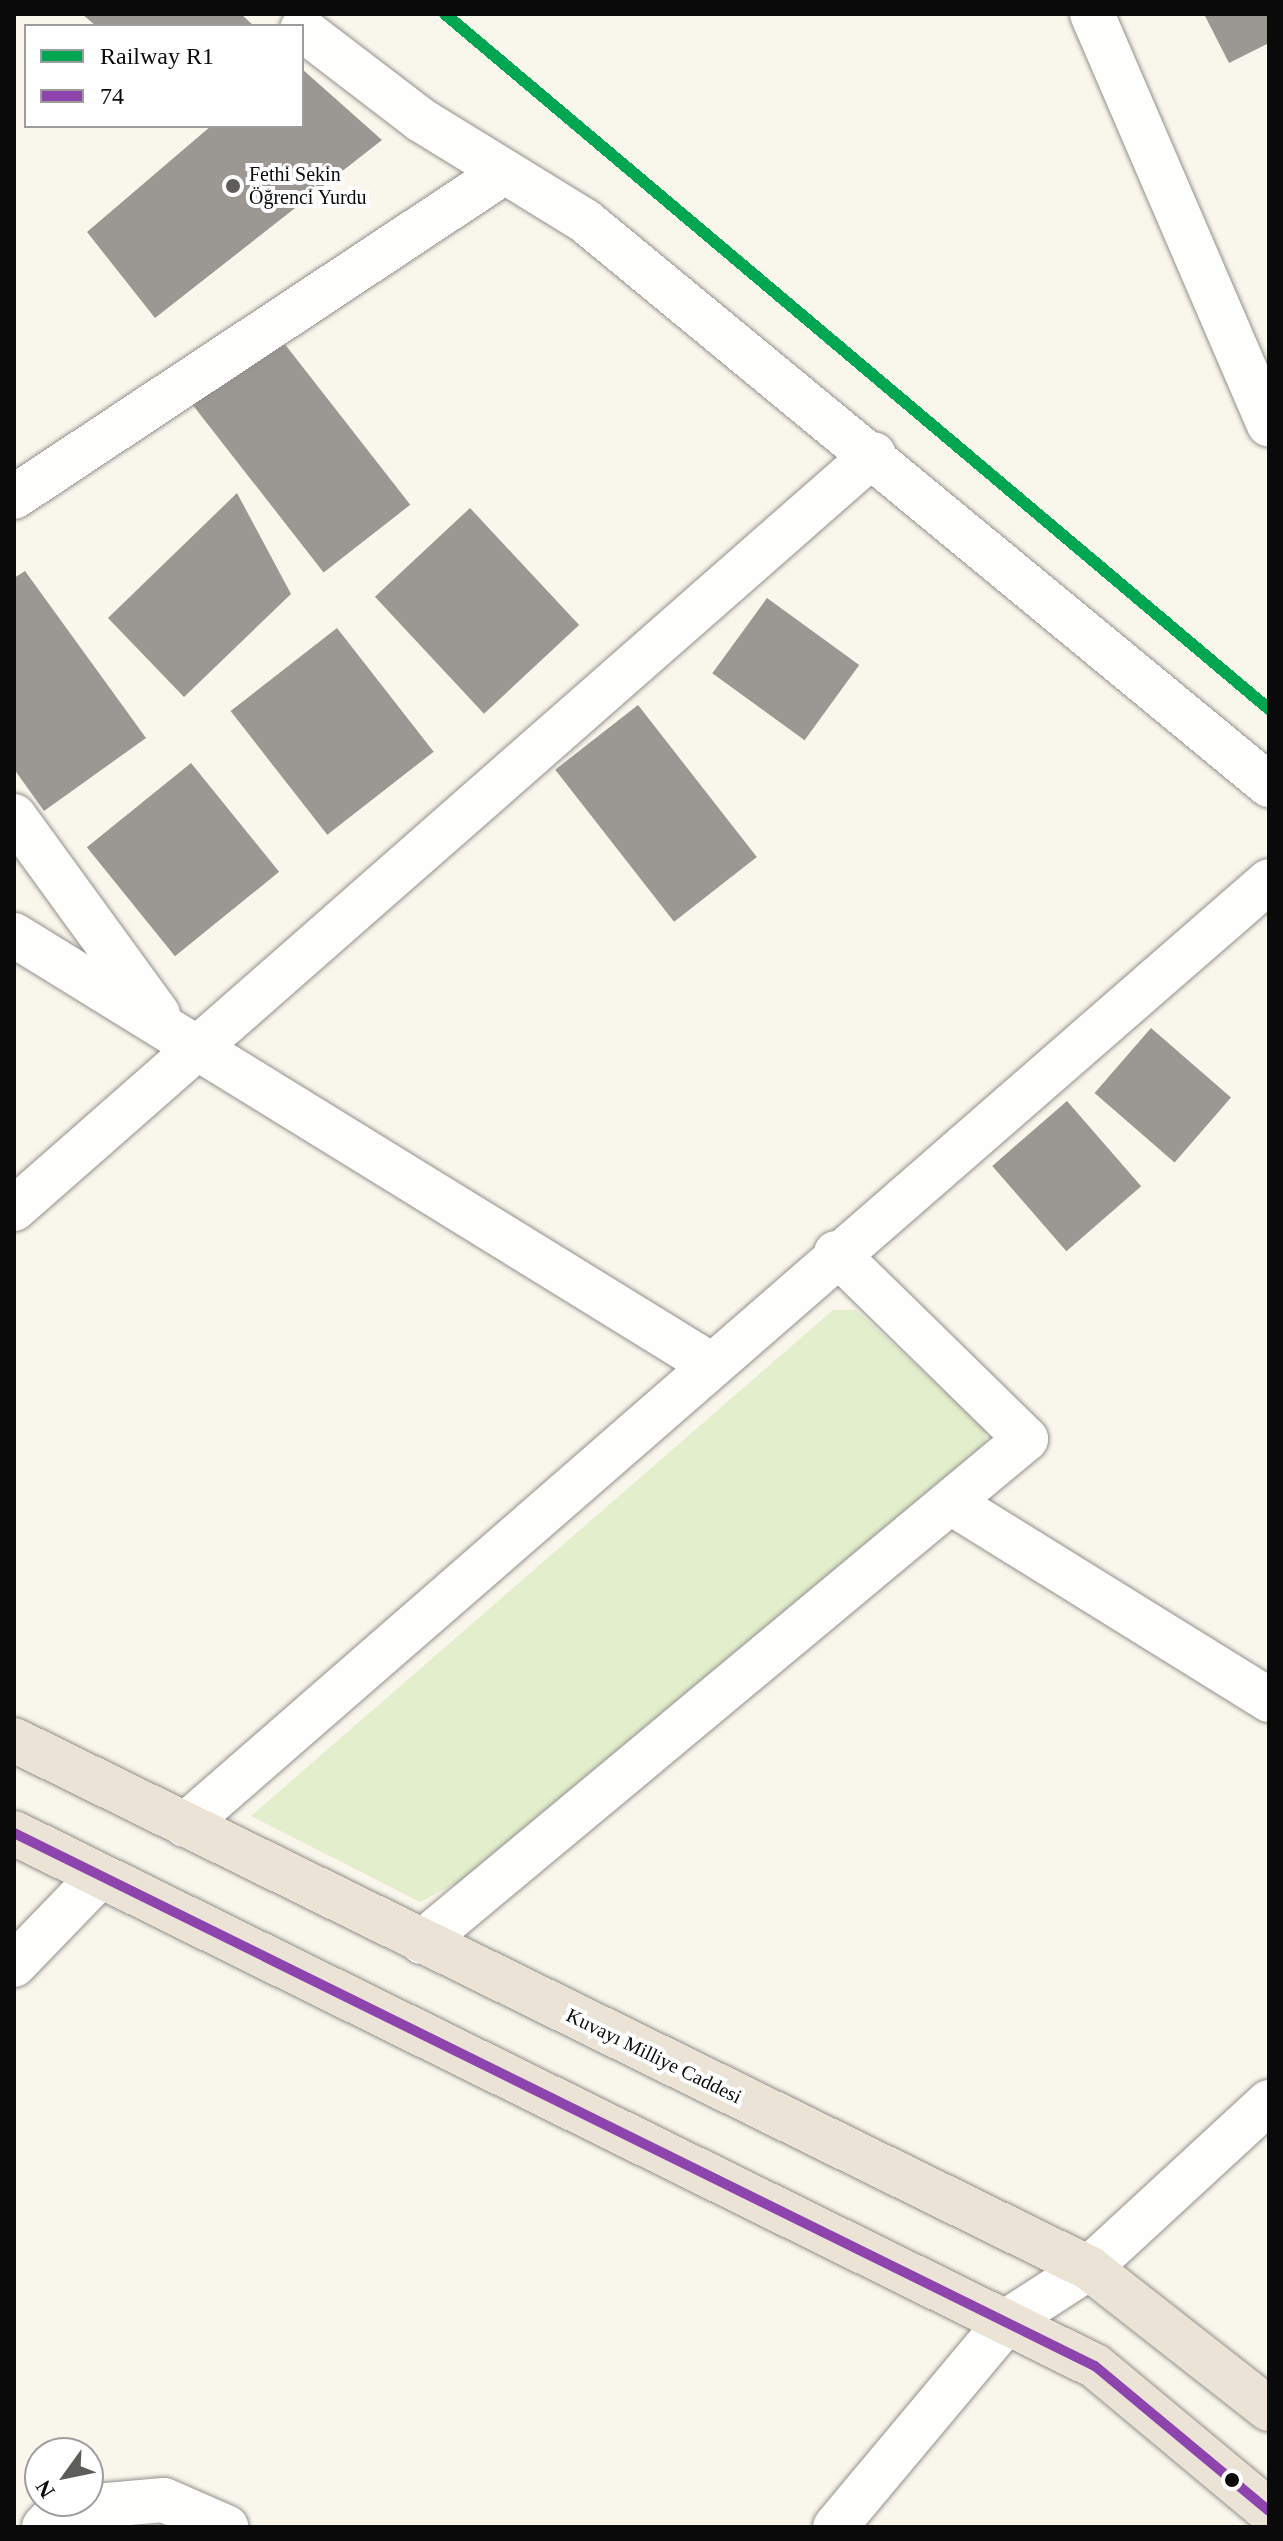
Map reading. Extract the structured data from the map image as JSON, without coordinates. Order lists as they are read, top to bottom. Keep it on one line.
{"streets":{"main road":["Kuvayı Milliye Caddesi"]},"places":["Fethi Sekin Öğrenci Yurdu"],"lines":["rail line R1","transit line 74"],"legend":["Railway R1","74"],"north":"bottom left"}
